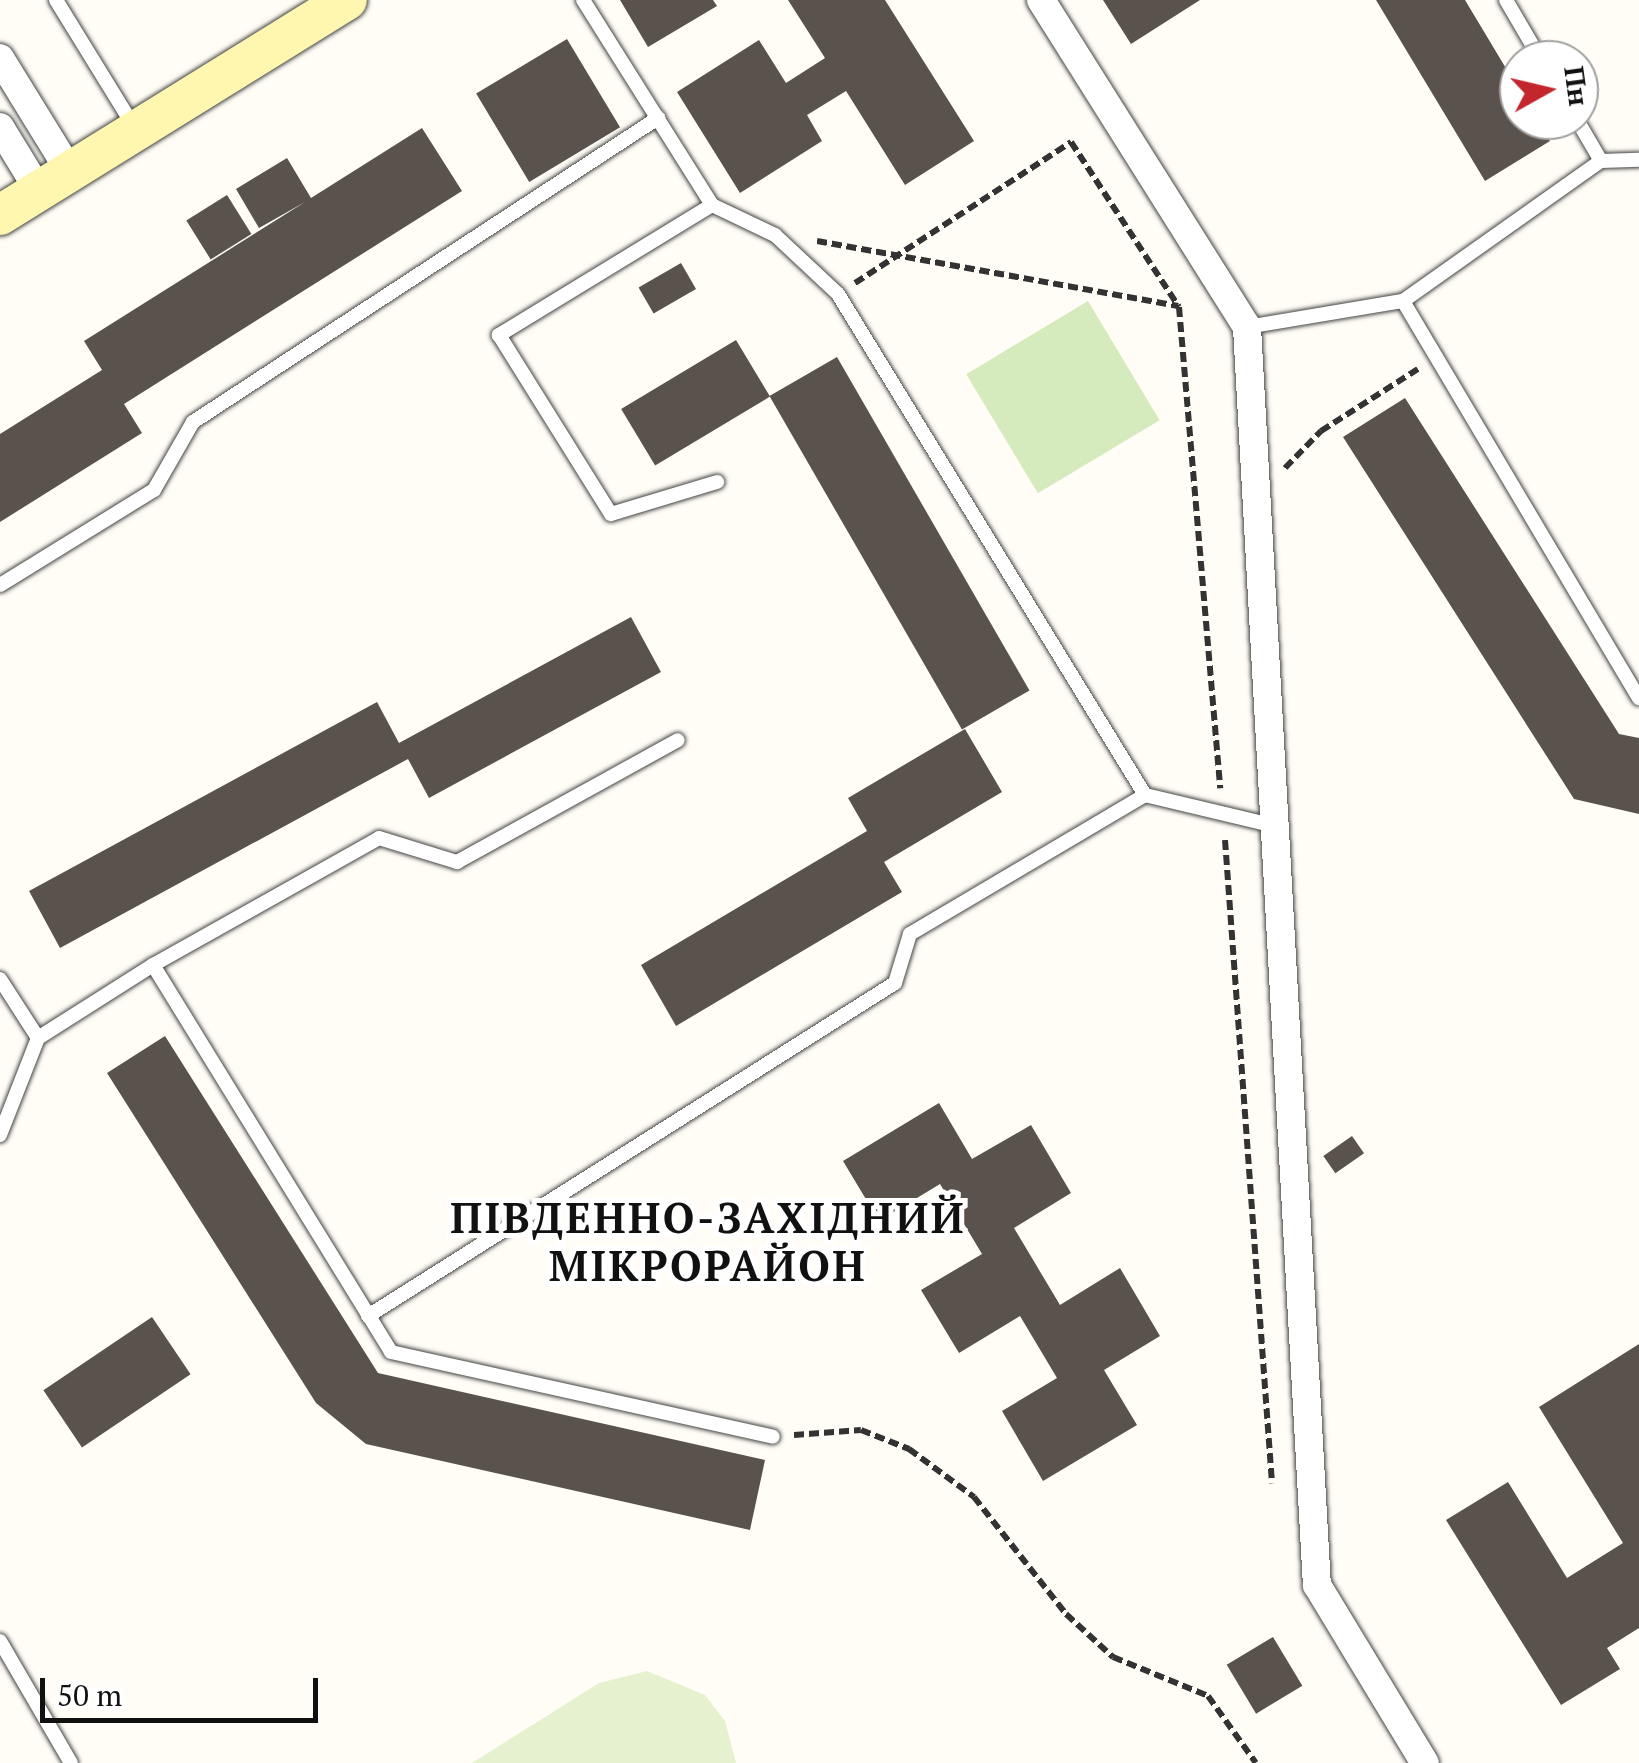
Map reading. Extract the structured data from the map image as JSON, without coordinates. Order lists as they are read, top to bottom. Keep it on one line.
{"districts":["ПІВДЕННО-ЗАХІДНИЙ МІКРОРАЙОН"],"scale_bar":"50 m","north":"right"}
